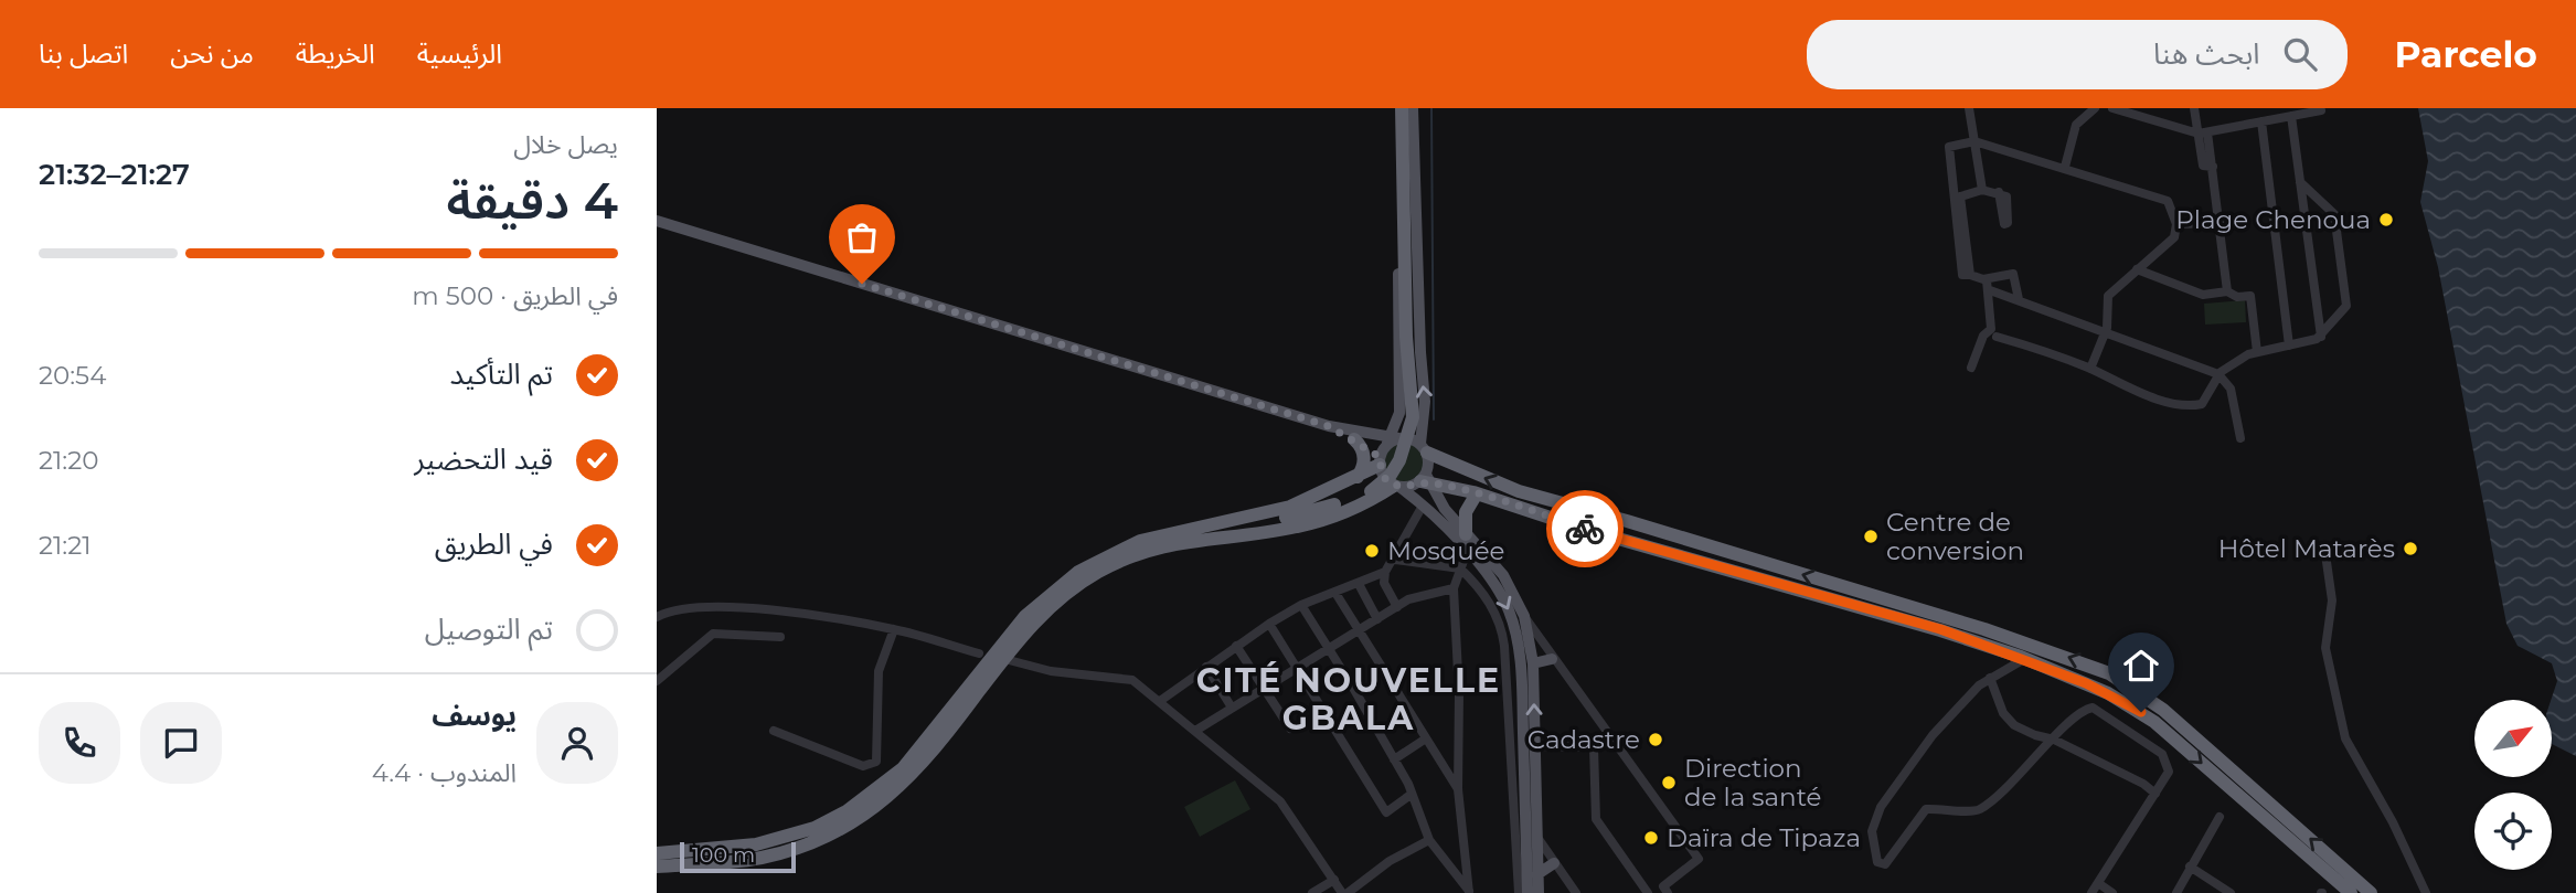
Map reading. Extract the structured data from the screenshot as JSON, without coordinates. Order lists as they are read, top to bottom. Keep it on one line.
{"districts":["CITÉ NOUVELLE GBALA"],"places":["Plage Chenoua","Centre de conversion","Hôtel Matarès","Mosquée","Cadastre","Direction de la santé","Daïra de Tipaza"],"scale_bar":"100 m","north":"top right","page":{"header":"Parcelo","search":"ابحث هنا","nav":["الرئيسية","الخريطة","من نحن","اتصل بنا"],"heading":["4 دقيقة","يصل خلال","21:27–21:32"],"panel":["يوسف","المندوب · 4.4"],"bar":"في الطريق · 500 m","list":[["تم التأكيد","20:54"],["قيد التحضير","21:20"],["في الطريق","21:21"],"تم التوصيل"],"scale":"100 m"}}
